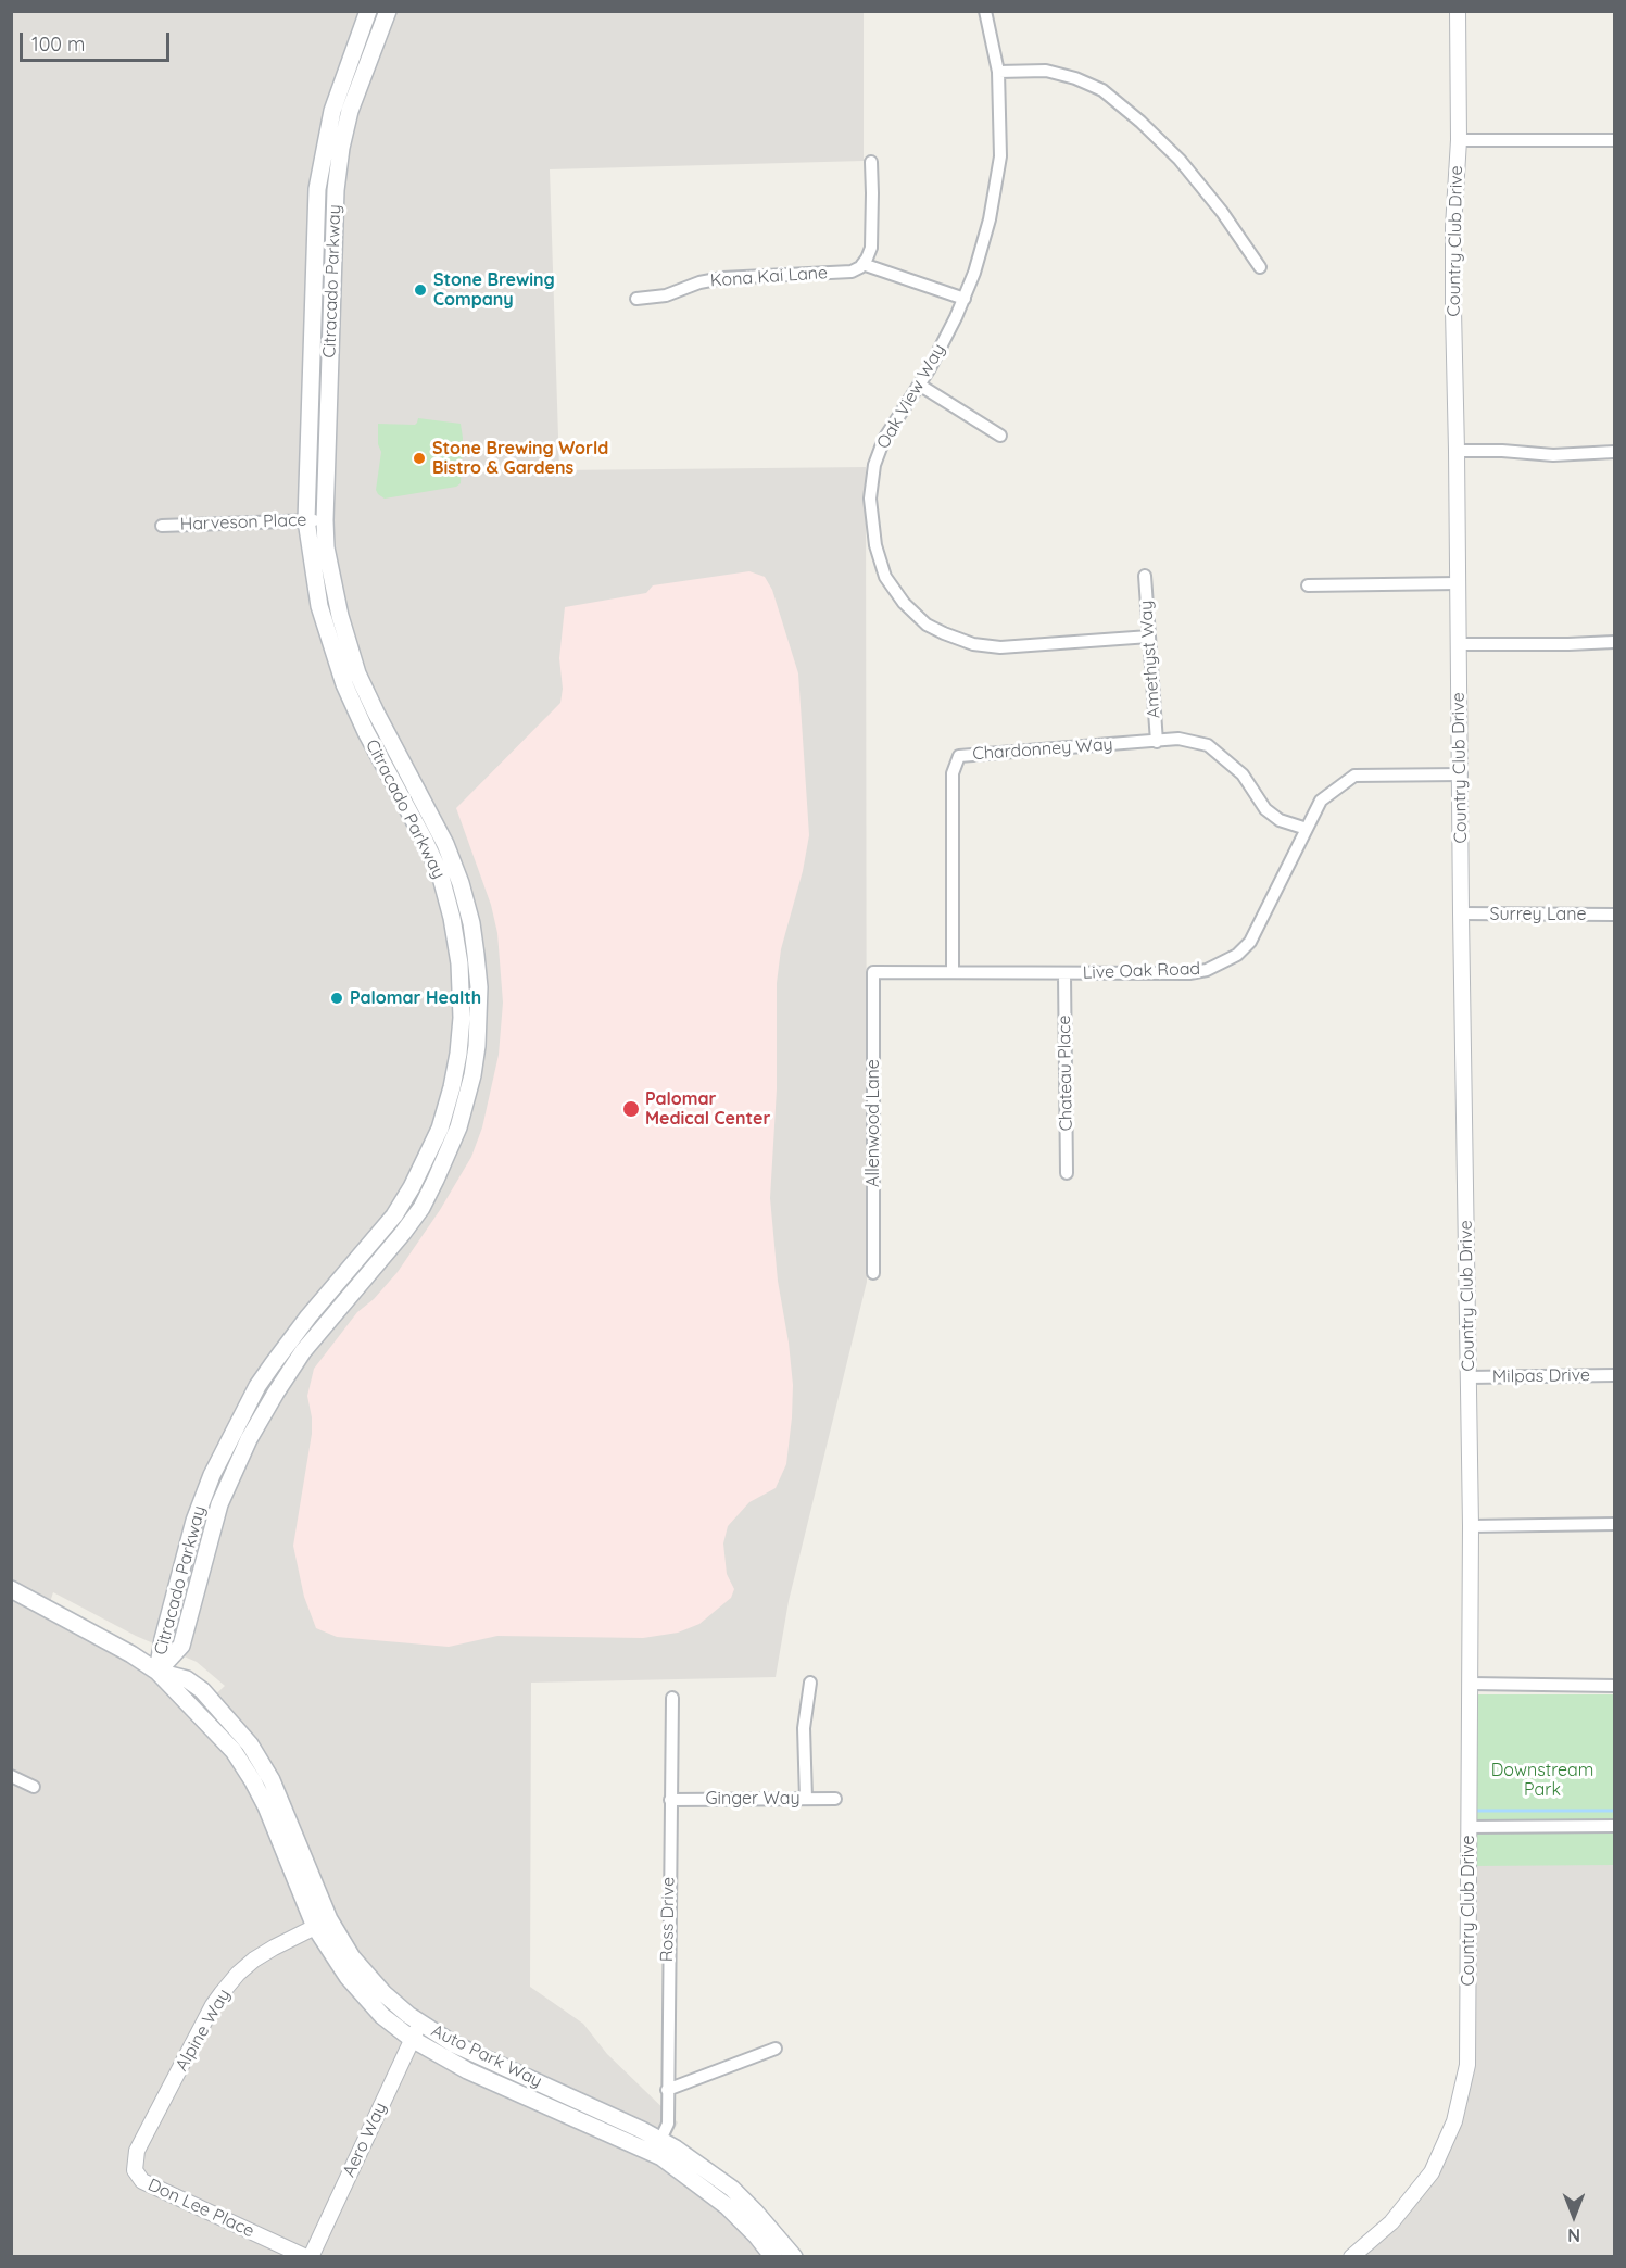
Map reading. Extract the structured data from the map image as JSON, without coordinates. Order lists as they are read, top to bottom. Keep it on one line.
{"streets":{"main road":["Citracado Parkway","Auto Park Way"],"street":["Country Club Drive","Kona Kai Lane","Oak View Way","Harveson Place","Amethyst Way","Chardonney Way","Surrey Lane","Live Oak Road","Chateau Place","Allenwood Lane","Milpas Drive","Ginger Way","Ross Drive","Alpine Way","Aero Way","Don Lee Place"]},"crossings":[["Country Club Drive","Surrey Lane"],["Country Club Drive","Live Oak Road"],["Country Club Drive","Milpas Drive"],["Citracado Parkway","Harveson Place"],["Citracado Parkway","Auto Park Way"],["Oak View Way","Amethyst Way"],["Amethyst Way","Chardonney Way"],["Chardonney Way","Live Oak Road"],["Live Oak Road","Chateau Place"],["Live Oak Road","Allenwood Lane"],["Ginger Way","Ross Drive"],["Ross Drive","Auto Park Way"],["Alpine Way","Auto Park Way"],["Alpine Way","Don Lee Place"],["Auto Park Way","Aero Way"],["Aero Way","Don Lee Place"]],"parks":["Downstream Park"],"places":["Stone Brewing Company","Stone Brewing World Bistro & Gardens","Palomar Health","Palomar Medical Center"],"scale_bar":"100 m","north":"bottom"}
